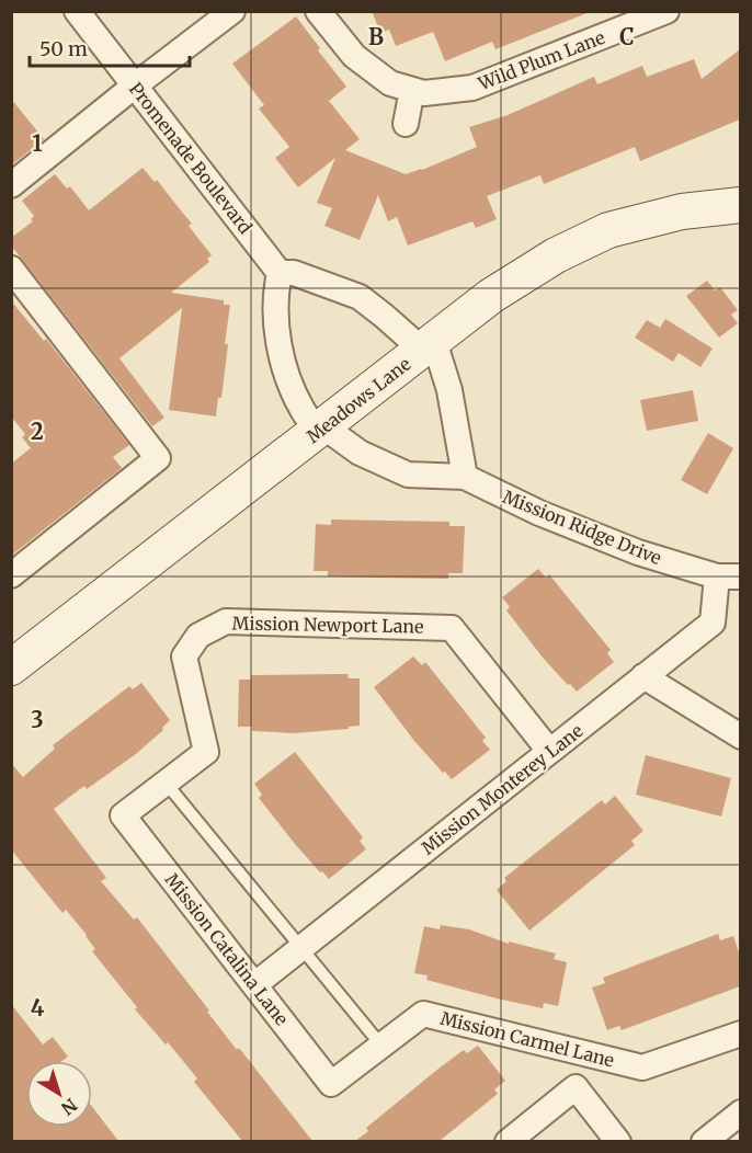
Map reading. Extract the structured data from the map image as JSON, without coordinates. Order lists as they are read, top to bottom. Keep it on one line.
{"streets":{"street":["Wild Plum Lane","Promenade Boulevard","Meadows Lane","Mission Ridge Drive","Mission Newport Lane","Mission Monterey Lane","Mission Catalina Lane","Mission Carmel Lane"]},"crossings":[["Meadows Lane","Mission Ridge Drive"],["Mission Ridge Drive","Mission Monterey Lane"],["Mission Newport Lane","Mission Monterey Lane"],["Mission Newport Lane","Mission Catalina Lane"],["Mission Monterey Lane","Mission Catalina Lane"],["Mission Catalina Lane","Mission Carmel Lane"]],"scale_bar":"50 m","north":"bottom right","grid":{"columns":["B","C"],"rows":["1","2","3","4"]}}
